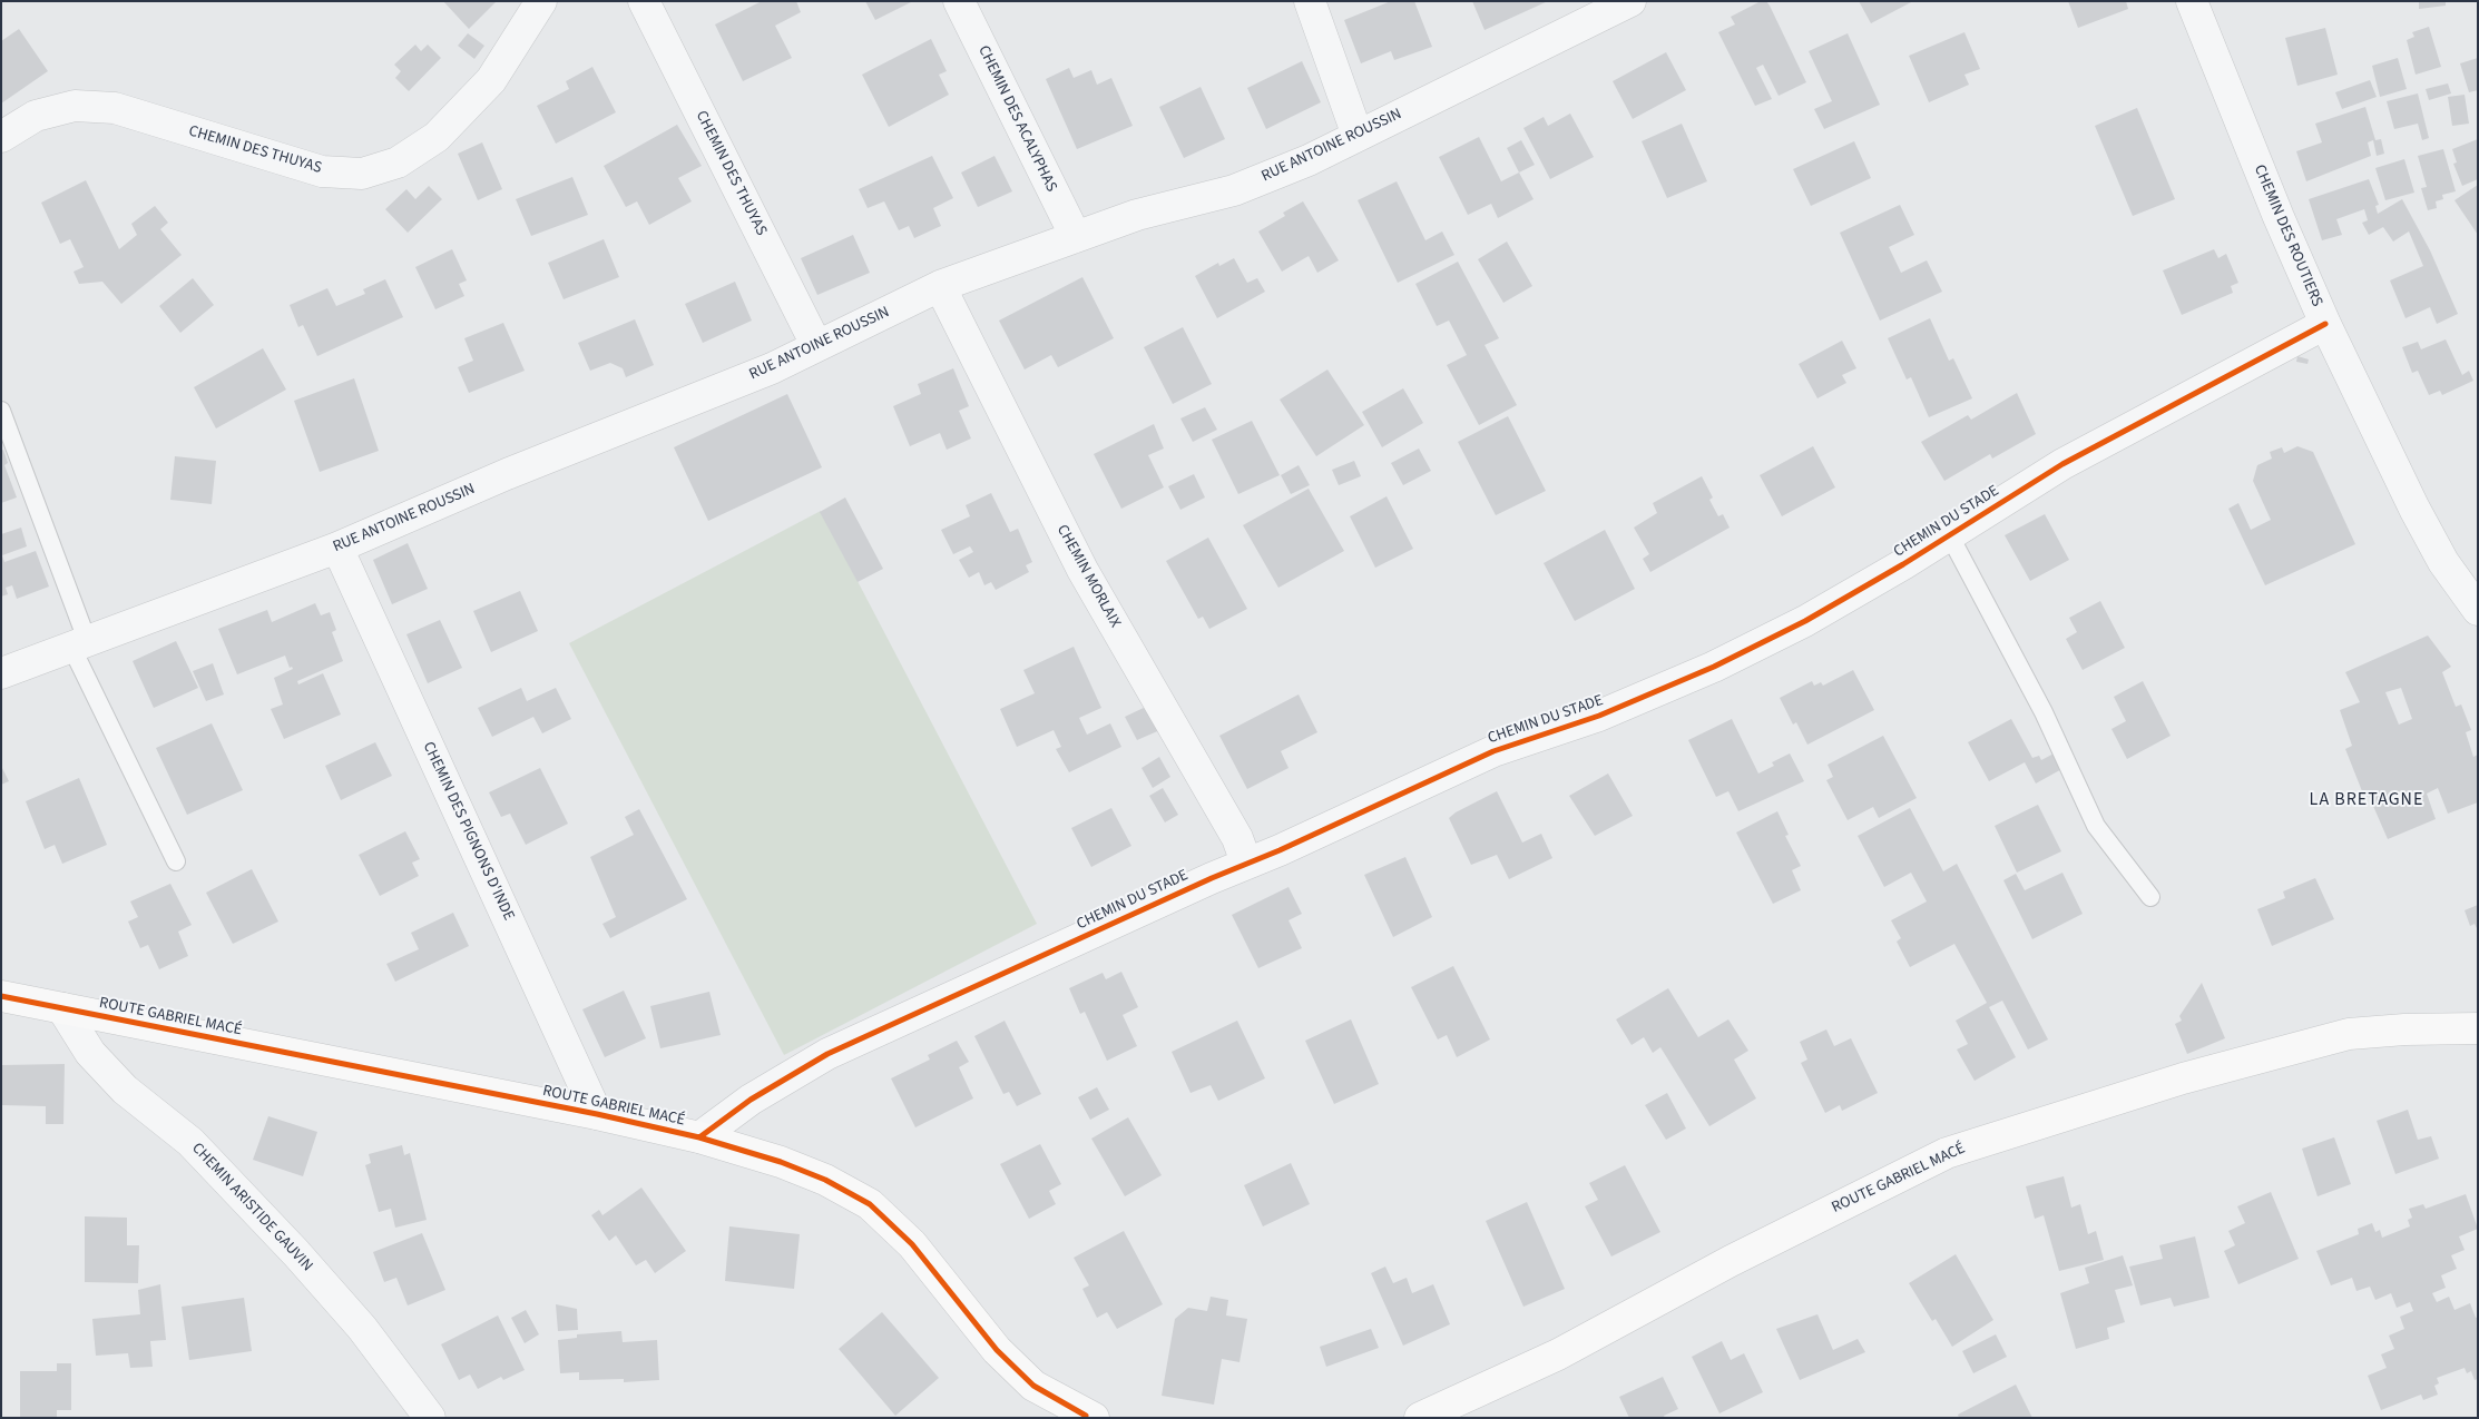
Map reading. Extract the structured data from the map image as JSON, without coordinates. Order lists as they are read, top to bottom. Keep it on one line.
{"streets":{"main road":["ROUTE GABRIEL MACÉ"],"street":["CHEMIN DES ACALYPHAS","RUE ANTOINE ROUSSIN","CHEMIN DES THUYAS","CHEMIN DES ROUTIERS","CHEMIN DU STADE","CHEMIN MORLAIX","CHEMIN DES PIGNONS D'INDE","CHEMIN ARISTIDE GAUVIN"]},"crossings":[["CHEMIN DES ACALYPHAS","RUE ANTOINE ROUSSIN"],["RUE ANTOINE ROUSSIN","CHEMIN DES THUYAS"],["RUE ANTOINE ROUSSIN","CHEMIN MORLAIX"],["RUE ANTOINE ROUSSIN","CHEMIN DES PIGNONS D'INDE"],["CHEMIN DES ROUTIERS","CHEMIN DU STADE"],["CHEMIN DU STADE","CHEMIN MORLAIX"],["CHEMIN DU STADE","ROUTE GABRIEL MACÉ"],["CHEMIN DES PIGNONS D'INDE","ROUTE GABRIEL MACÉ"],["ROUTE GABRIEL MACÉ","CHEMIN ARISTIDE GAUVIN"]],"districts":["LA BRETAGNE"]}
